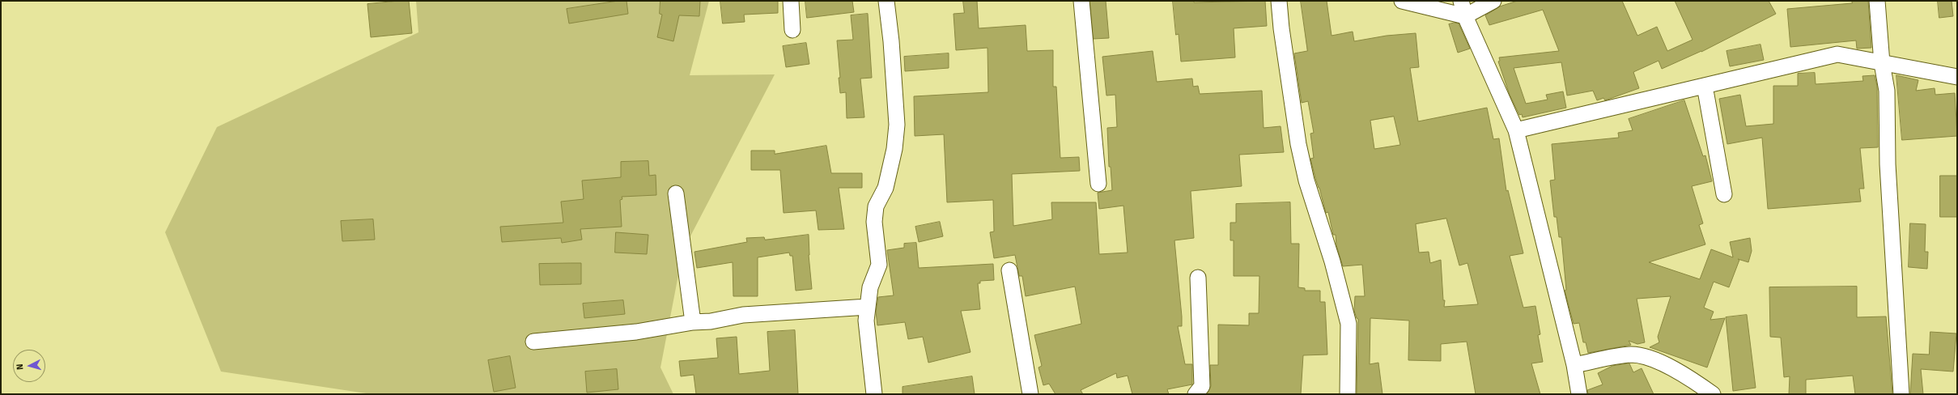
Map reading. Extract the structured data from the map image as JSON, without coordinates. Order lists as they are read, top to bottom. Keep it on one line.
{"north":"left"}
